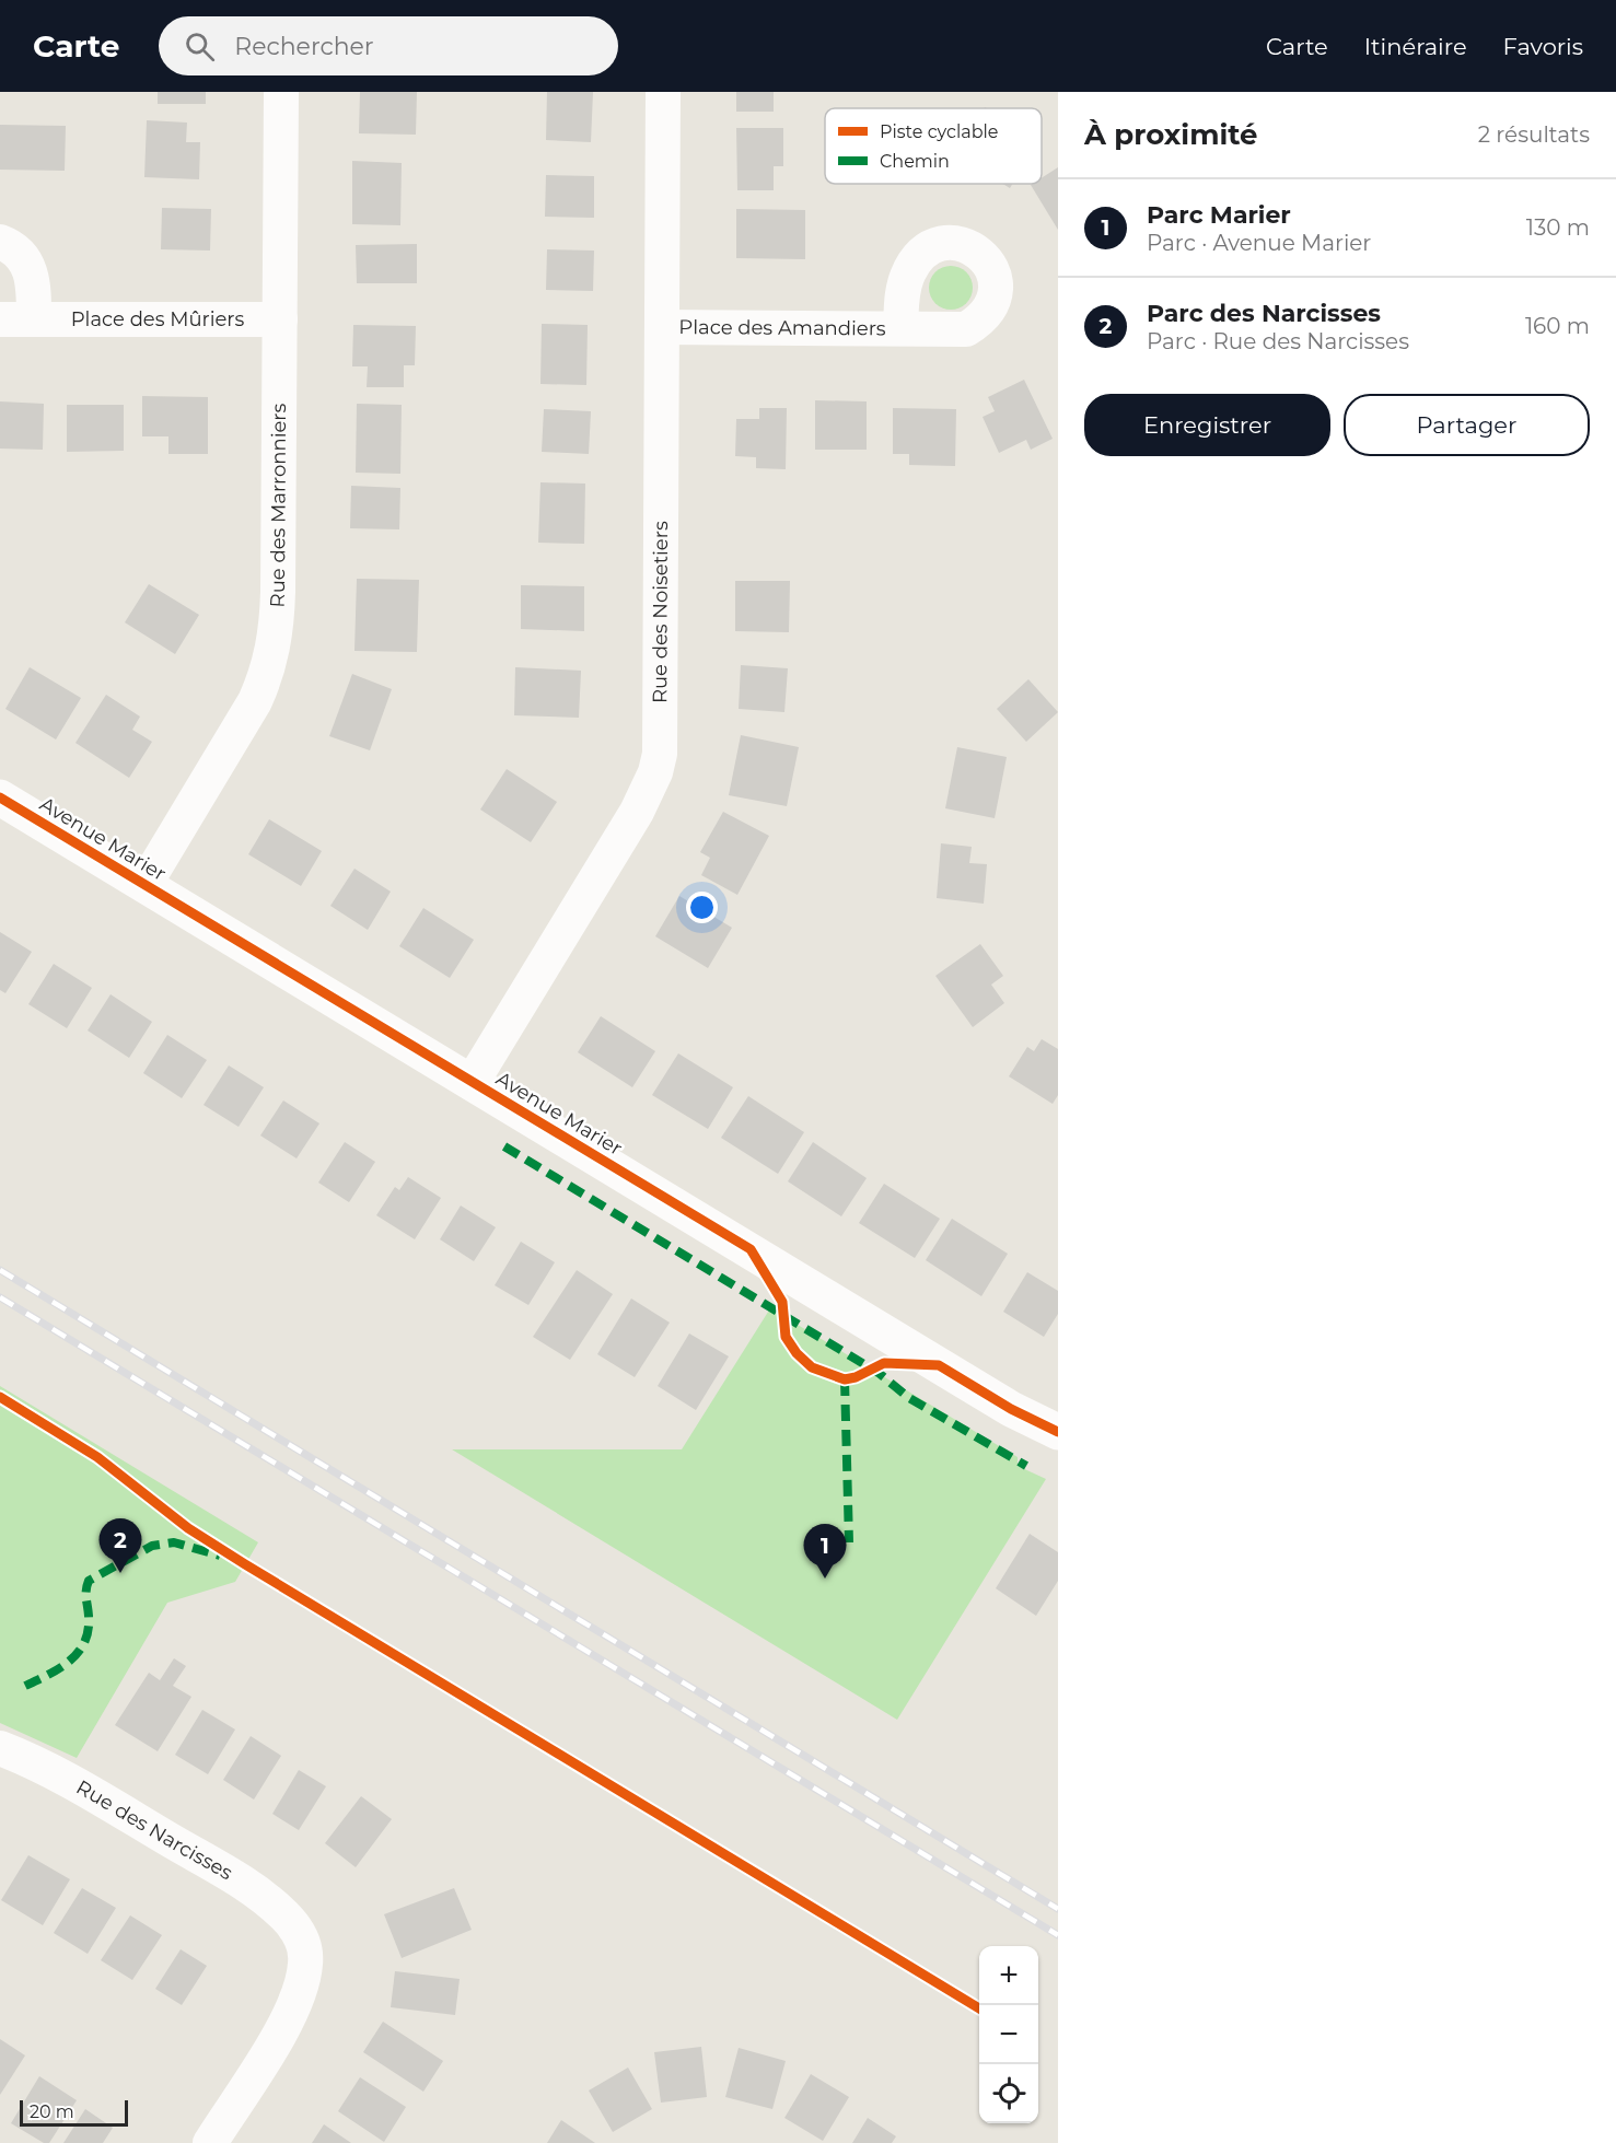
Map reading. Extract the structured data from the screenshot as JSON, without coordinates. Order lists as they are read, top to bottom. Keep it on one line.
{"streets":{"street":["Place des Mûriers","Place des Amandiers","Rue des Marronniers","Rue des Noisetiers","Avenue Marier","Rue des Narcisses"]},"crossings":[["Place des Mûriers","Rue des Marronniers"],["Place des Amandiers","Rue des Noisetiers"],["Rue des Marronniers","Avenue Marier"],["Rue des Noisetiers","Avenue Marier"]],"legend":["Piste cyclable","Chemin"],"scale_bar":"20 m","page":{"header":"Carte","search":"Rechercher","nav":["Carte","Itinéraire","Favoris"],"heading":["À proximité","2 résultats"],"list":[{"mark":"1","name":"Parc Marier","note":"Parc · Avenue Marier","value":"130 m"},{"mark":"2","name":"Parc des Narcisses","note":"Parc · Rue des Narcisses","value":"160 m"}],"buttons":["Enregistrer","Partager"],"pins":["2","1"],"map_buttons":["+","−"],"scale":"20 m"}}
